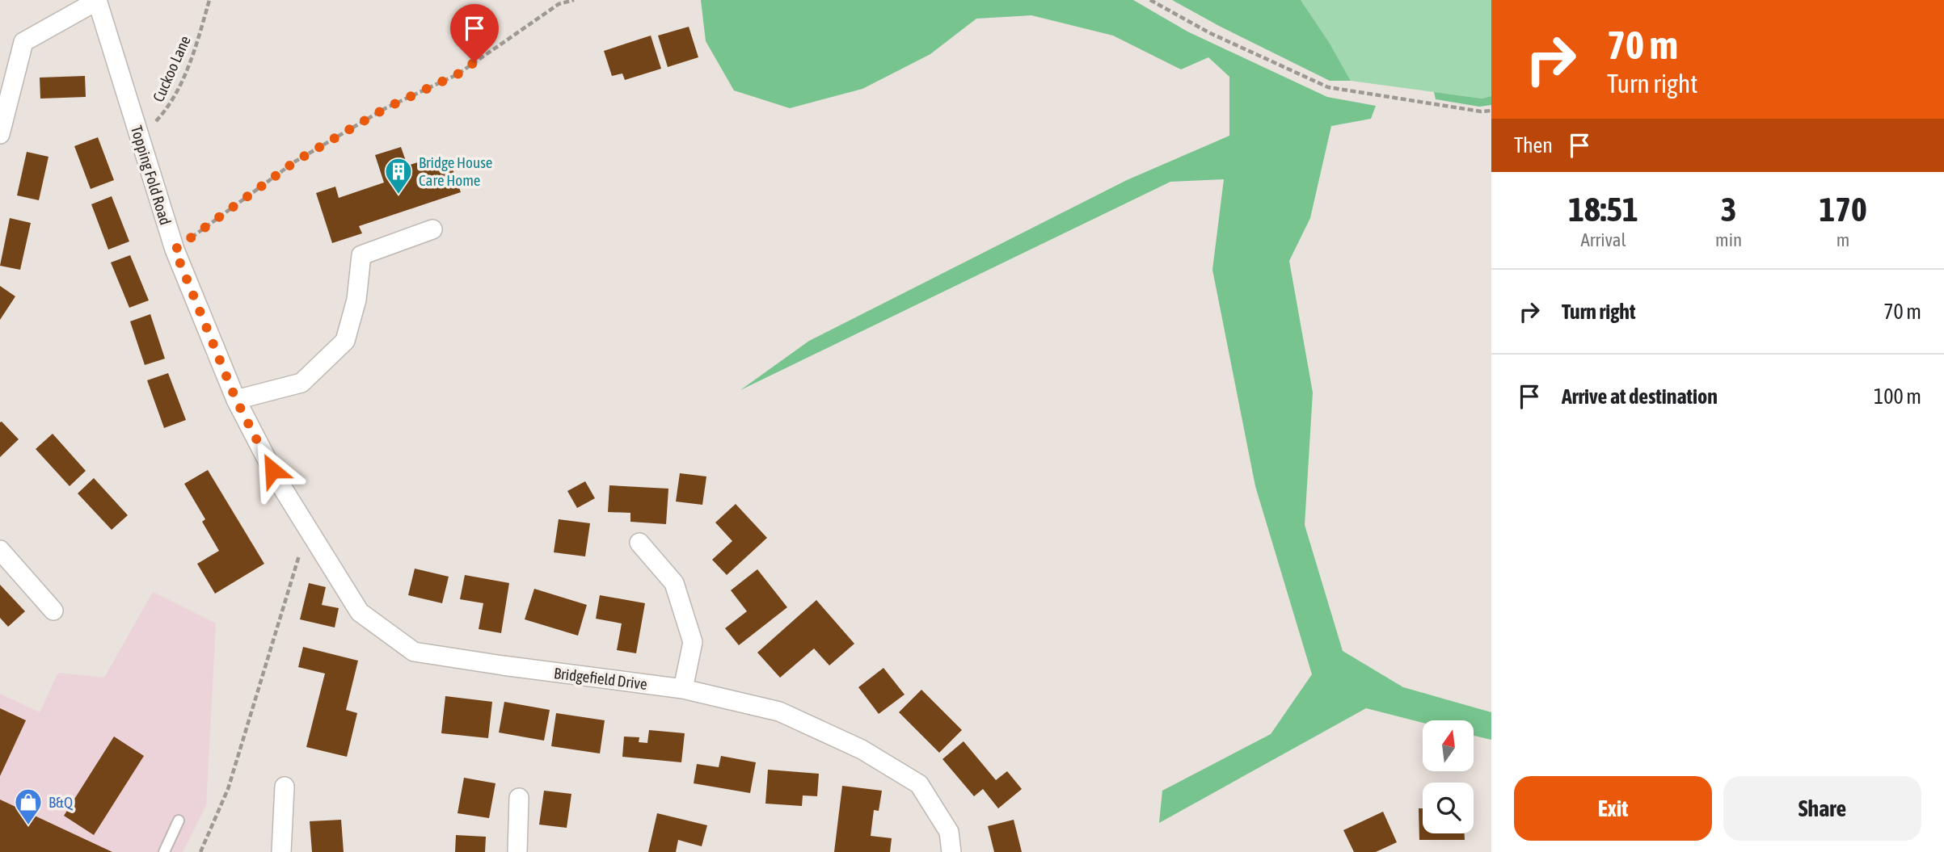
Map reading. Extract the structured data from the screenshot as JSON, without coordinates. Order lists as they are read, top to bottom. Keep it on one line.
{"streets":{"street":["Topping Fold Road","Bridgefield Drive"],"path":["Cuckoo Lane"]},"crossings":[["Cuckoo Lane","Topping Fold Road"],["Topping Fold Road","Bridgefield Drive"]],"places":{"building":["Bridge House Care Home"],"shop":["B&Q"]},"north":"top","page":{"turn":["70 m","Turn right"],"then":"Then","eta":["18:51","Arrival","3","min","170","m"],"list":[{"name":"Turn right","value":"70 m"},{"name":"Arrive at destination","value":"100 m"}],"buttons":["Exit","Share"]}}
